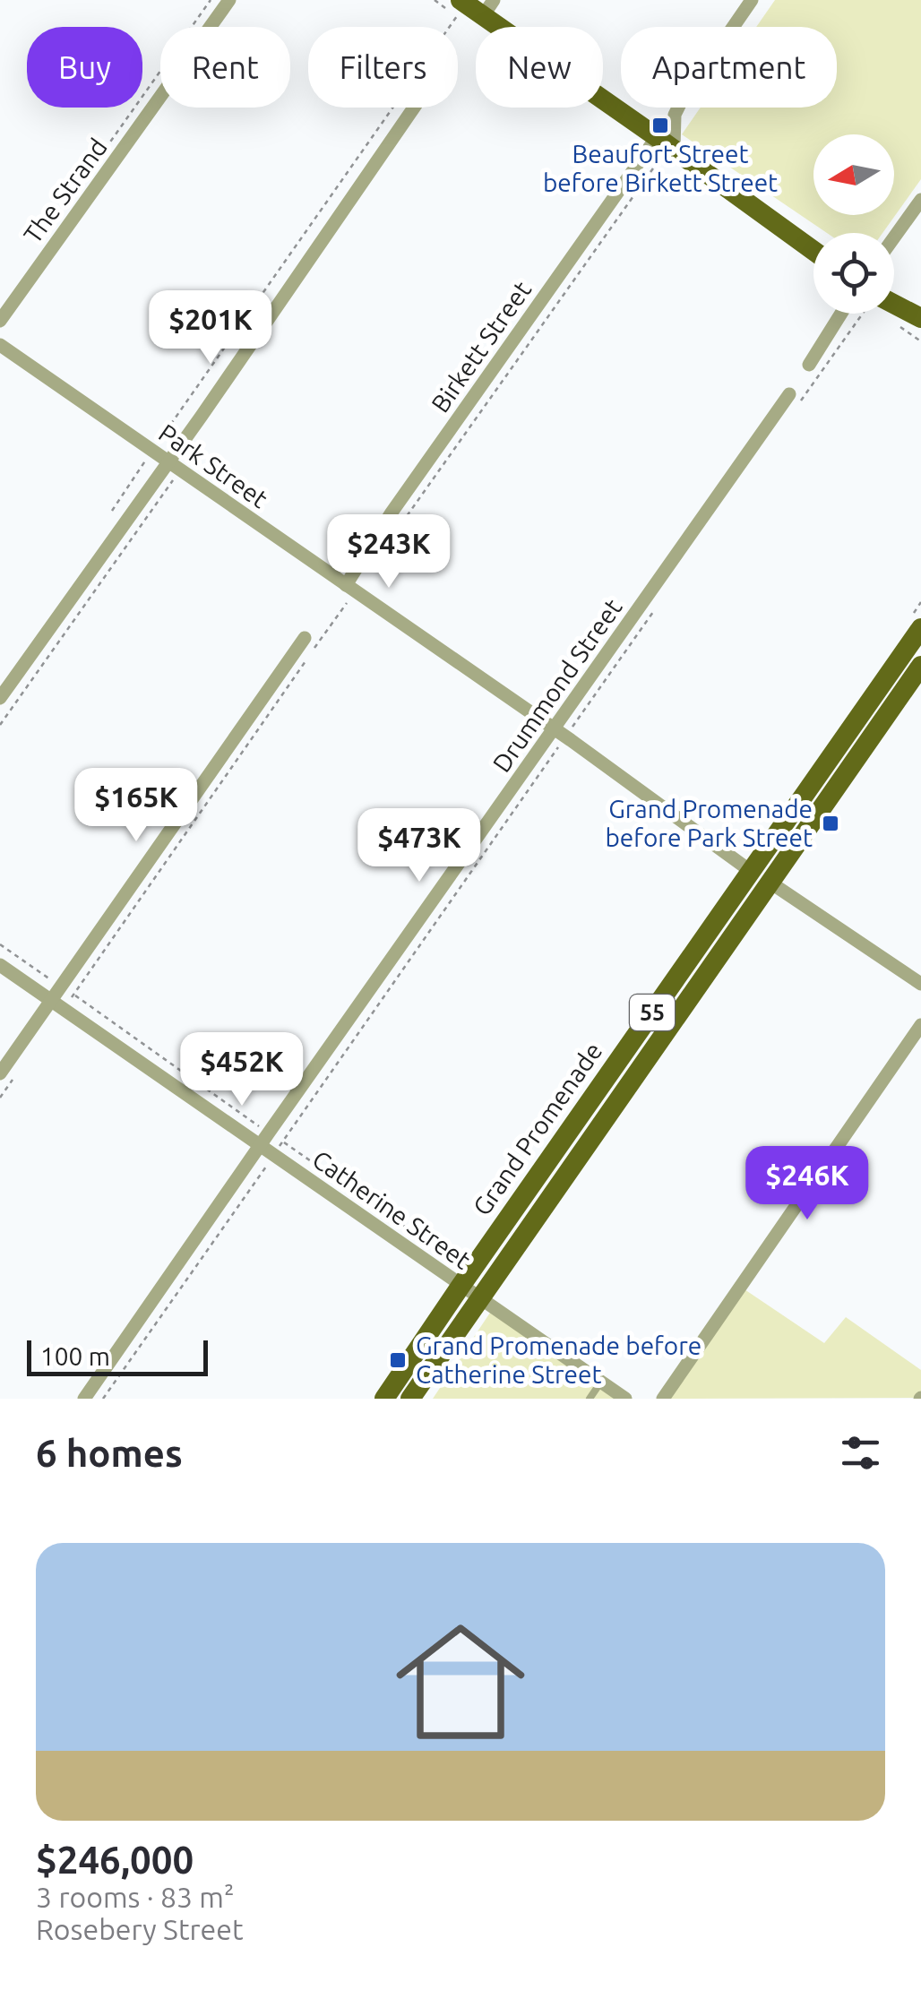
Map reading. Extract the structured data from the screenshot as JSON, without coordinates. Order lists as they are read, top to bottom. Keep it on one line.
{"streets":{"main road":["55","Grand Promenade"],"street":["The Strand","Birkett Street","Park Street","Drummond Street","Catherine Street"]},"crossings":[["Birkett Street","Park Street"],["Park Street","Drummond Street"],["Park Street","Grand Promenade"],["Drummond Street","Catherine Street"],["Grand Promenade","Catherine Street"]],"places":{"transit":["Beaufort Street before Birkett Street","Grand Promenade before Park Street","Grand Promenade before Catherine Street"]},"scale_bar":"100 m","north":"left","page":{"chip":["Buy","Rent","Filters","New","Apartment"],"price":["$201K","$243K","$165K","$473K","$452K","$246K"],"scale":"100 m","heading":"6 homes","list":[{"name":"$246,000","note":"3 rooms · 83 m² · Rosebery Street"}]}}
